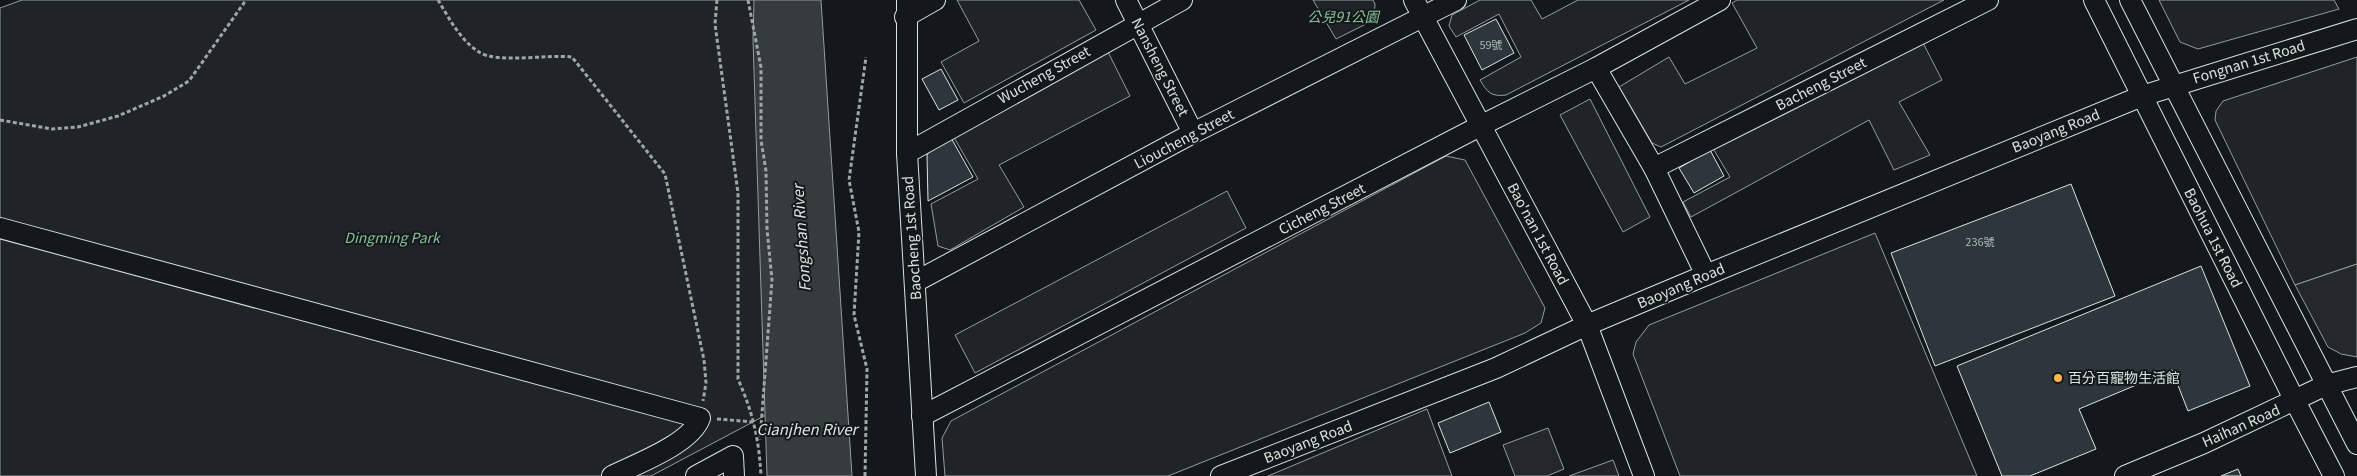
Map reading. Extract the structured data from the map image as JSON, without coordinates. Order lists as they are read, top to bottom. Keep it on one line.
{"streets":{"street":["Fongnan 1st Road","Nansheng Street","Wucheng Street","Bacheng Street","Baoyang Road","Lioucheng Street","Cicheng Street","Bao'nan 1st Road","Baocheng 1st Road","Baohua 1st Road","Haihan Road"]},"crossings":[["Fongnan 1st Road","Baoyang Road"],["Fongnan 1st Road","Baohua 1st Road"],["Nansheng Street","Wucheng Street"],["Nansheng Street","Lioucheng Street"],["Wucheng Street","Baocheng 1st Road"],["Baoyang Road","Bao'nan 1st Road"],["Baoyang Road","Baohua 1st Road"],["Lioucheng Street","Bao'nan 1st Road"],["Lioucheng Street","Baocheng 1st Road"],["Cicheng Street","Bao'nan 1st Road"],["Cicheng Street","Baocheng 1st Road"],["Baohua 1st Road","Haihan Road"]],"water":["Fongshan River","Cianjhen River"],"parks":["公兒91公園","Dingming Park"],"places":["百分百寵物生活館"],"house_numbers":["59號","236號"]}
